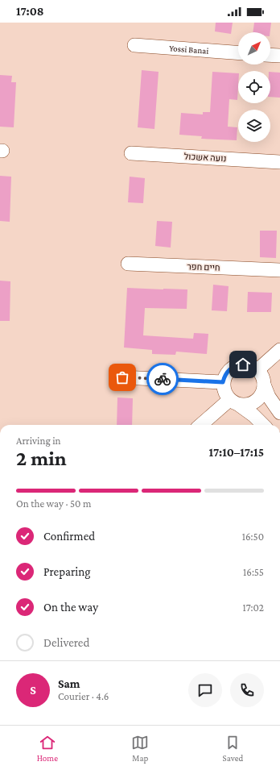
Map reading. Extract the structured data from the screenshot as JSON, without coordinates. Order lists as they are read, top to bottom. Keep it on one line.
{"streets":{"street":["Yossi Banai","נועה אשכול","חיים חפר"]},"north":"top right","page":{"status":"17:08","heading":["2 min","Arriving in","17:10–17:15"],"panel":["Sam","Courier · 4.6"],"bar":"On the way · 50 m","list":[["Confirmed","16:50"],["Preparing","16:55"],["On the way","17:02"],"Delivered"],"round":"S","tabs":["Home","Map","Saved"]}}
